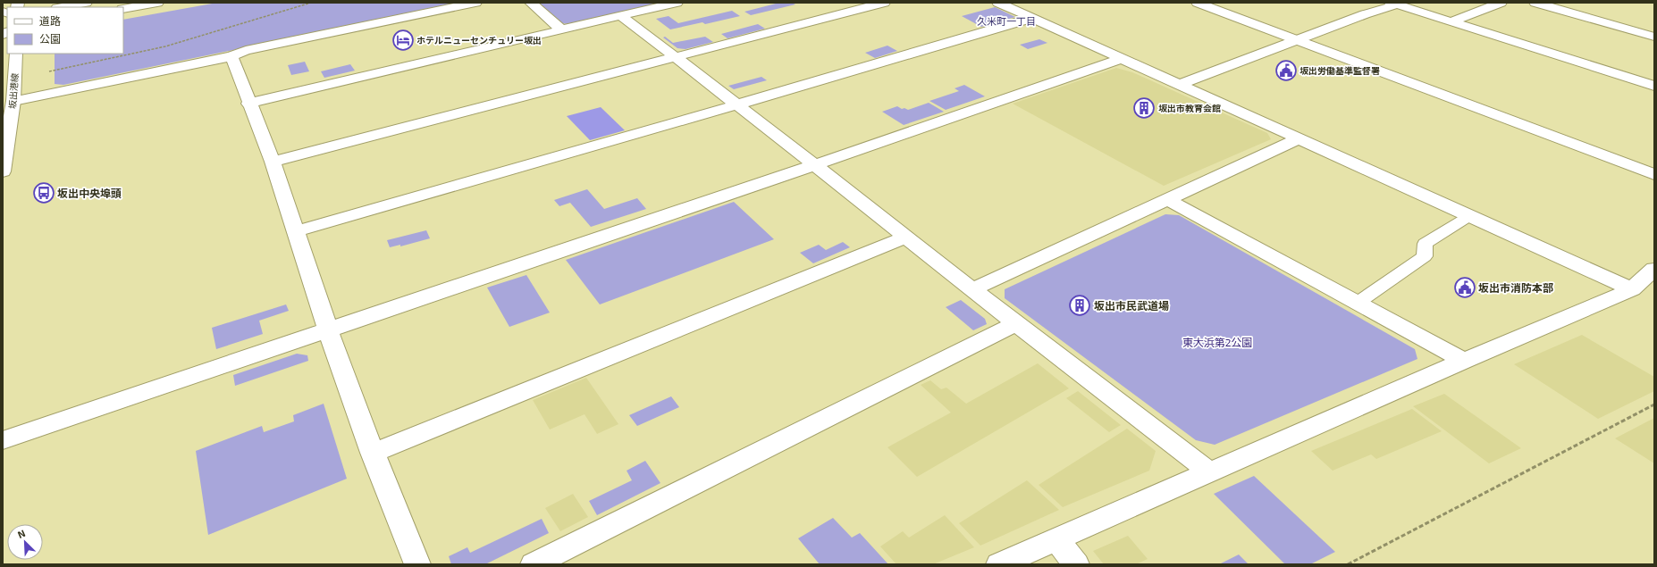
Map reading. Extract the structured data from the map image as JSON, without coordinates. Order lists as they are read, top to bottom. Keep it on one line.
{"streets":{"street":["坂出港線"]},"districts":["久米町一丁目"],"parks":["東大浜第2公園"],"places":{"hotel":["ホテルニューセンチュリー坂出"],"public building":["坂出労働基準監督署","坂出市消防本部"],"building":["坂出市教育会館","坂出市民武道場"],"bus stop":["坂出中央埠頭"]},"legend":["道路","公園"],"north":"top left"}
